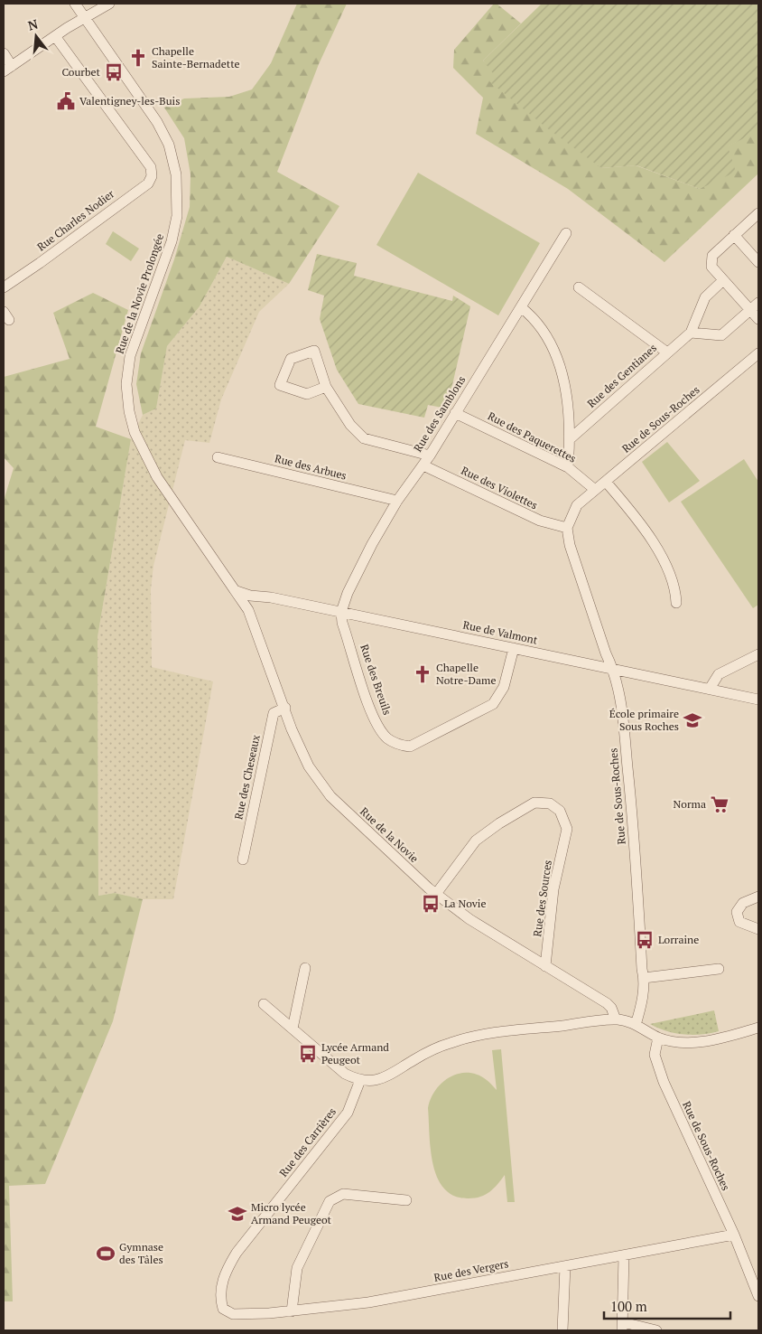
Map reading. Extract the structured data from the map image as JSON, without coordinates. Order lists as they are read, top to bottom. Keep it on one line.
{"streets":{"street":["Rue Charles Nodier","Rue de la Novie Prolongée","Rue des Gentianes","Rue des Samblons","Rue de Sous-Roches","Rue des Paquerettes","Rue des Arbues","Rue des Violettes","Rue de Valmont","Rue des Breuils","Rue des Cheseaux","Rue de la Novie","Rue des Sources","Rue des Carrières","Rue des Vergers"]},"crossings":[["Rue de la Novie Prolongée","Rue de Valmont"],["Rue de la Novie Prolongée","Rue de la Novie"],["Rue des Samblons","Rue des Paquerettes"],["Rue des Samblons","Rue des Arbues"],["Rue des Samblons","Rue des Violettes"],["Rue des Samblons","Rue de Valmont"],["Rue des Samblons","Rue des Breuils"],["Rue de Sous-Roches","Rue des Paquerettes"],["Rue de Sous-Roches","Rue des Violettes"],["Rue de Sous-Roches","Rue de Valmont"],["Rue de Sous-Roches","Rue des Vergers"],["Rue de Valmont","Rue des Breuils"],["Rue de Valmont","Rue de la Novie"],["Rue des Cheseaux","Rue de la Novie"],["Rue de la Novie","Rue des Sources"],["Rue des Carrières","Rue des Vergers"]],"places":{"church":["Chapelle Sainte-Bernadette","Chapelle Notre-Dame"],"bus stop":["Courbet","La Novie","Lorraine","Lycée Armand Peugeot"],"public building":["Valentigney-les-Buis"],"school or university":["École primaire Sous Roches","Micro lycée Armand Peugeot"],"supermarket":["Norma"],"sports":["Gymnase des Tâles"]},"scale_bar":"100 m","north":"top"}
